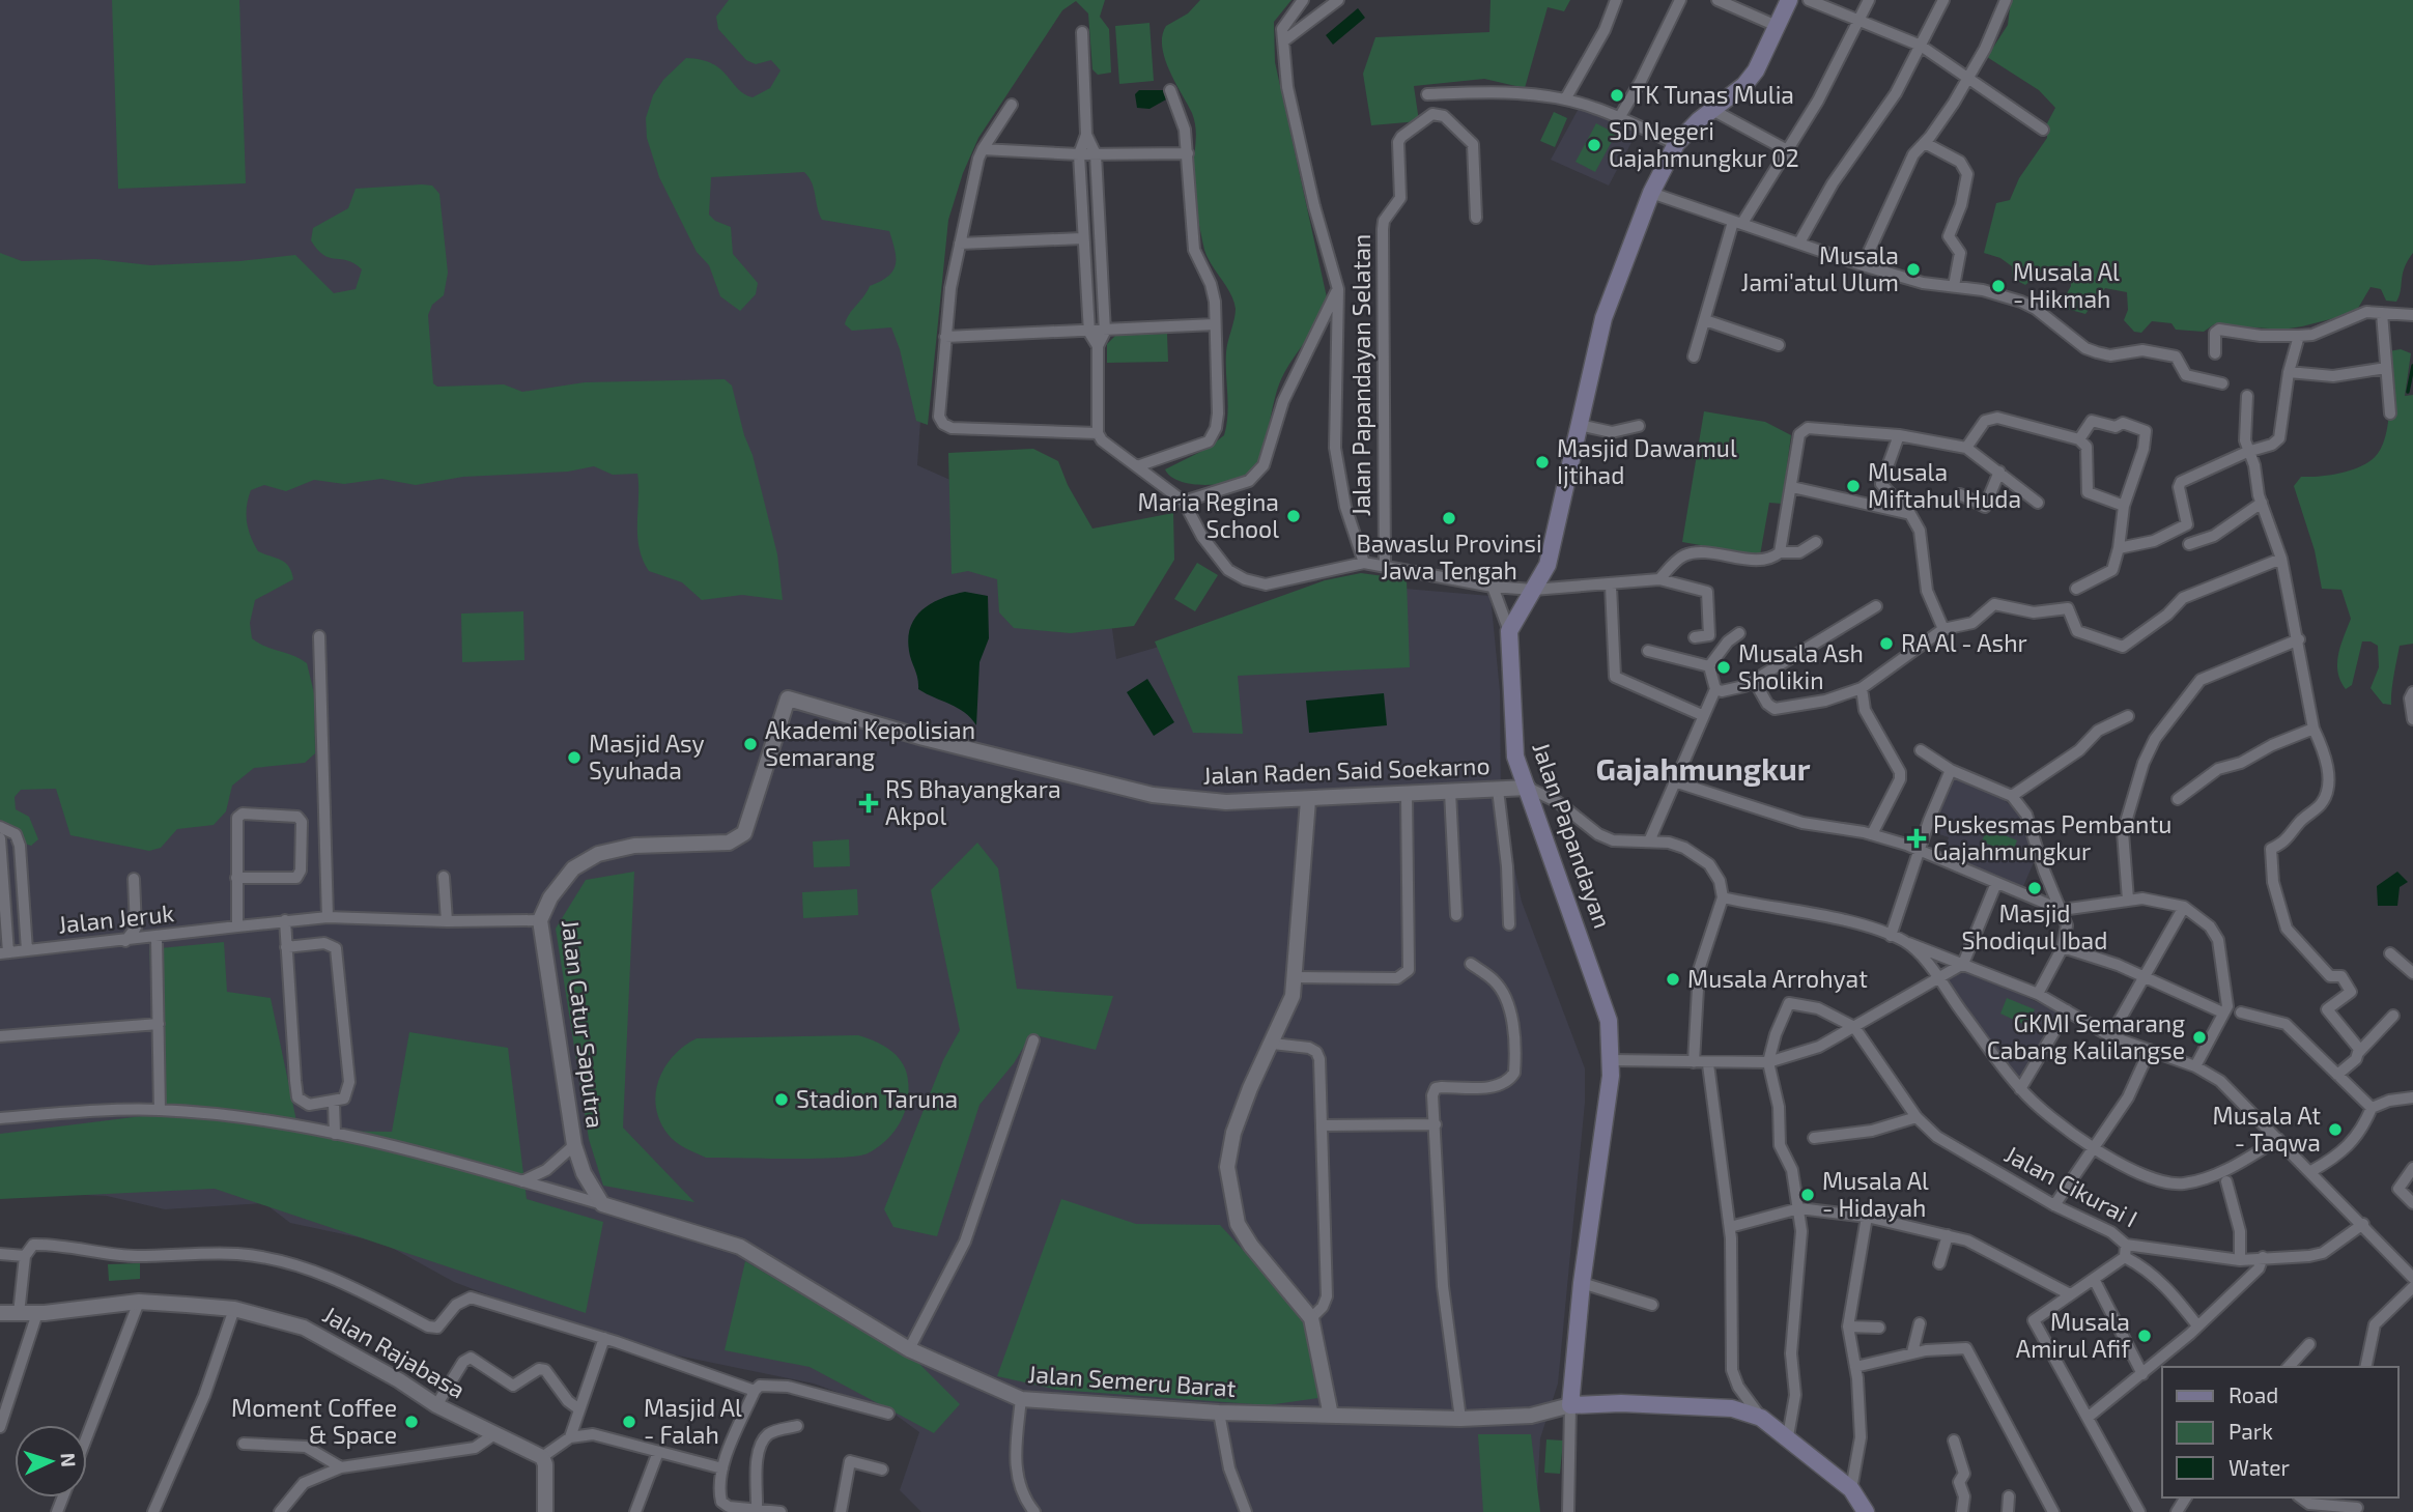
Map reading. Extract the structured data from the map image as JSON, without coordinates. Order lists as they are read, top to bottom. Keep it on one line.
{"streets":{"main road":["Jalan Papandayan"],"street":["Jalan Papandayan Selatan","Jalan Raden Said Soekarno","Jalan Jeruk","Jalan Catur Saputra","Jalan Cikurai I","Jalan Rajabasa","Jalan Semeru Barat"]},"crossings":[["Jalan Raden Said Soekarno","Jalan Papandayan"],["Jalan Raden Said Soekarno","Jalan Catur Saputra"],["Jalan Papandayan","Jalan Semeru Barat"],["Jalan Jeruk","Jalan Catur Saputra"],["Jalan Catur Saputra","Jalan Semeru Barat"]],"districts":["Gajahmungkur"],"places":{"other":["TK Tunas Mulia","SD Negeri Gajahmungkur 02","Musala Jami'atul Ulum","Musala Al - Hikmah","Masjid Dawamul Ijtihad","Musala Miftahul Huda","Maria Regina School","Bawaslu Provinsi Jawa Tengah","RA Al - Ashr","Musala Ash Sholikin","Akademi Kepolisian Semarang","Masjid Asy Syuhada","Masjid Shodiqul Ibad","Musala Arrohyat","GKMI Semarang Cabang Kalilangse","Stadion Taruna","Musala At - Taqwa","Musala Al - Hidayah","Musala Amirul Afif","Moment Coffee & Space","Masjid Al - Falah"],"health":["RS Bhayangkara Akpol","Puskesmas Pembantu Gajahmungkur"]},"legend":["Road","Park","Water"],"north":"right"}
